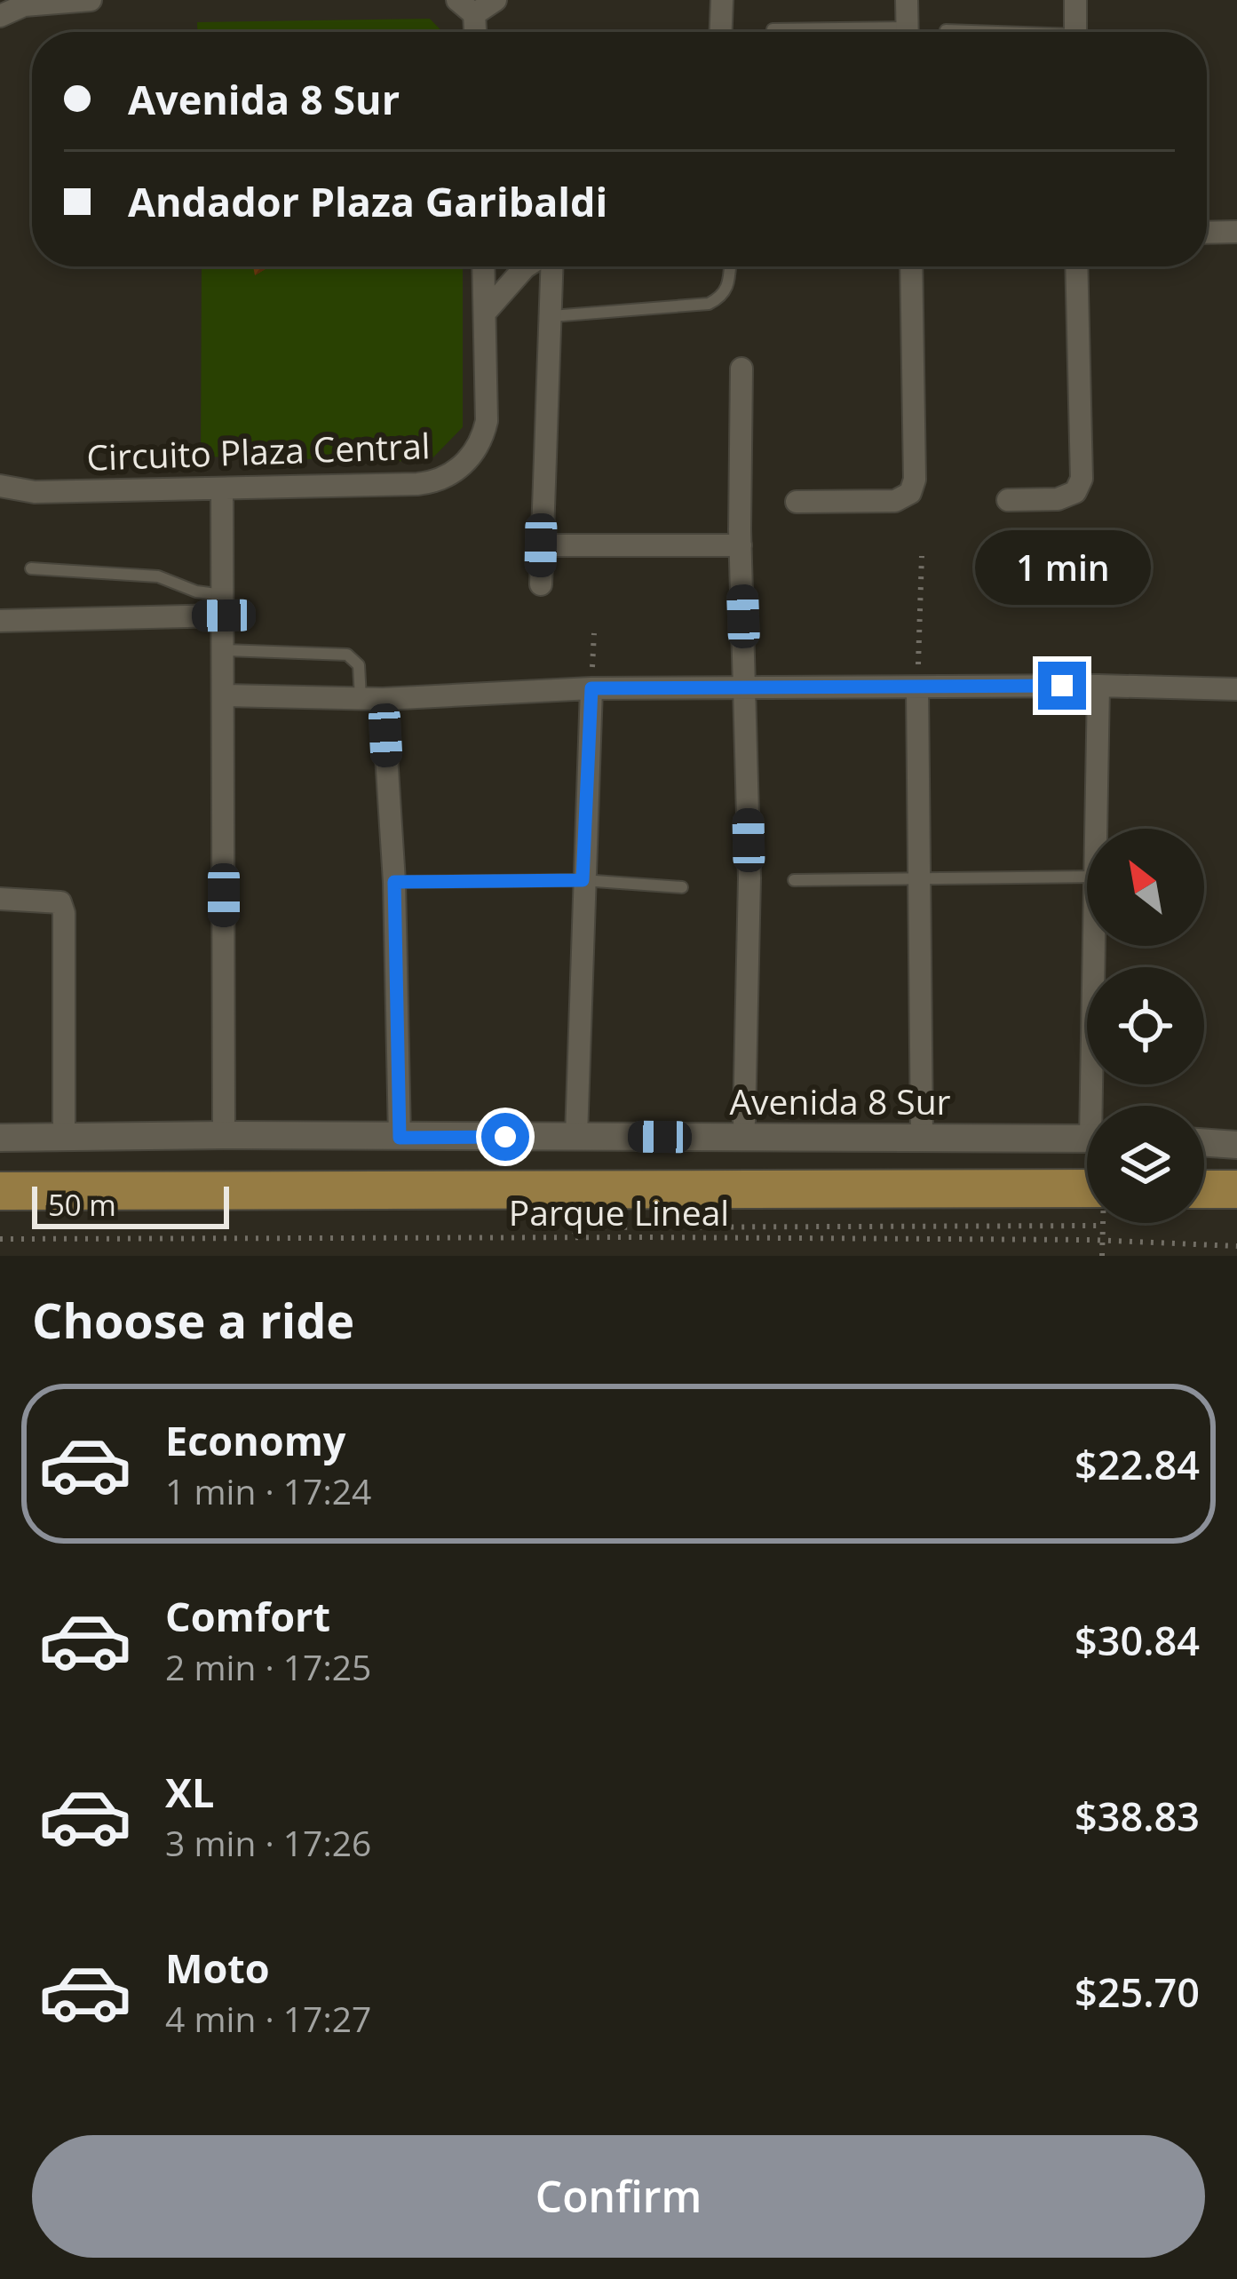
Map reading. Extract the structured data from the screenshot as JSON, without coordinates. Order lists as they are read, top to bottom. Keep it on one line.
{"streets":{"street":["Circuito Plaza Central","Avenida 8 Sur"],"path":["Parque Lineal"]},"scale_bar":"50 m","north":"top left","page":{"banner":["Avenida 8 Sur","Andador Plaza Garibaldi"],"bubble":"1 min","scale":"50 m","heading":"Choose a ride","list":[{"name":"Economy","note":"1 min · 17:24","value":"$22.84"},{"name":"Comfort","note":"2 min · 17:25","value":"$30.84"},{"name":"XL","note":"3 min · 17:26","value":"$38.83"},{"name":"Moto","note":"4 min · 17:27","value":"$25.70"}],"buttons":"Confirm"}}
